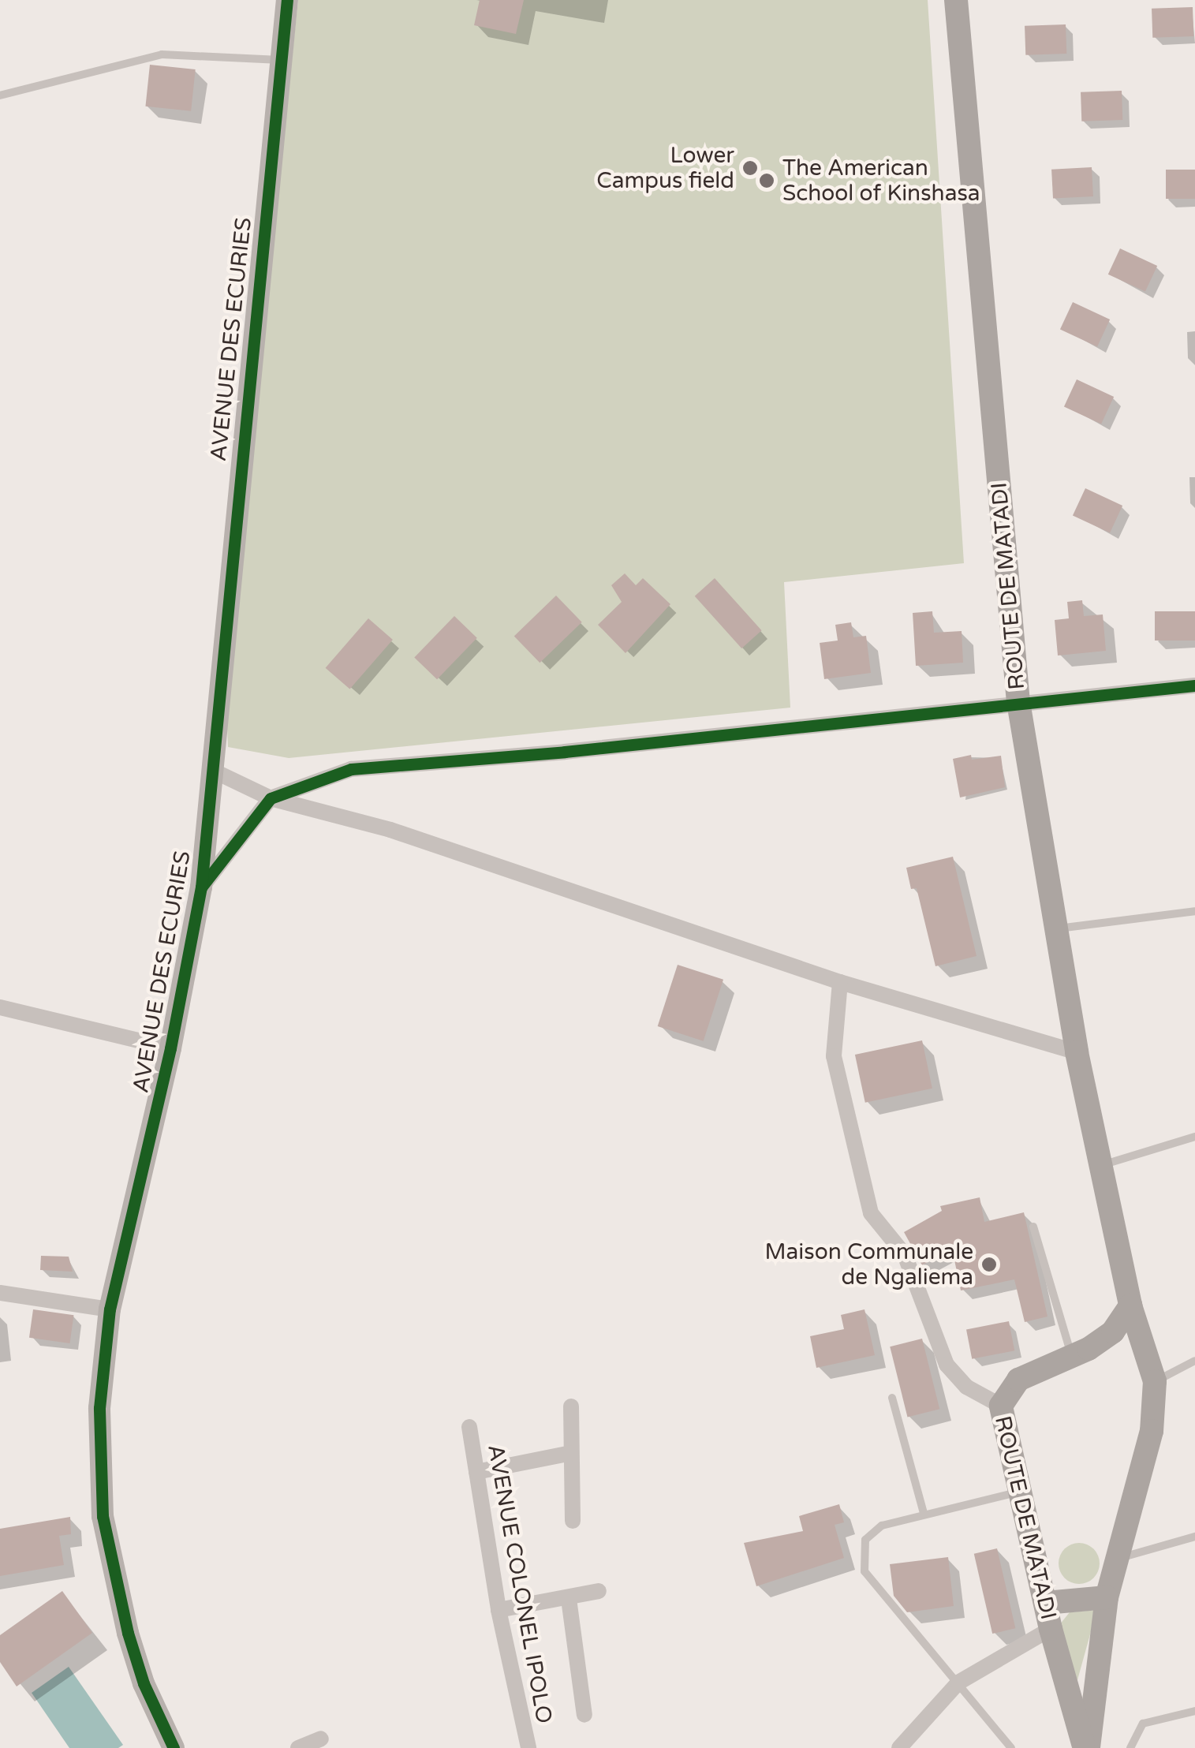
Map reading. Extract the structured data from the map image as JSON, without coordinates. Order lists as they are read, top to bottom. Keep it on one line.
{"streets":{"main road":["ROUTE DE MATADI"],"street":["AVENUE DES ECURIES","AVENUE COLONEL IPOLO"]},"places":["Lower Campus field","The American School of Kinshasa","Maison Communale de Ngaliema"]}
